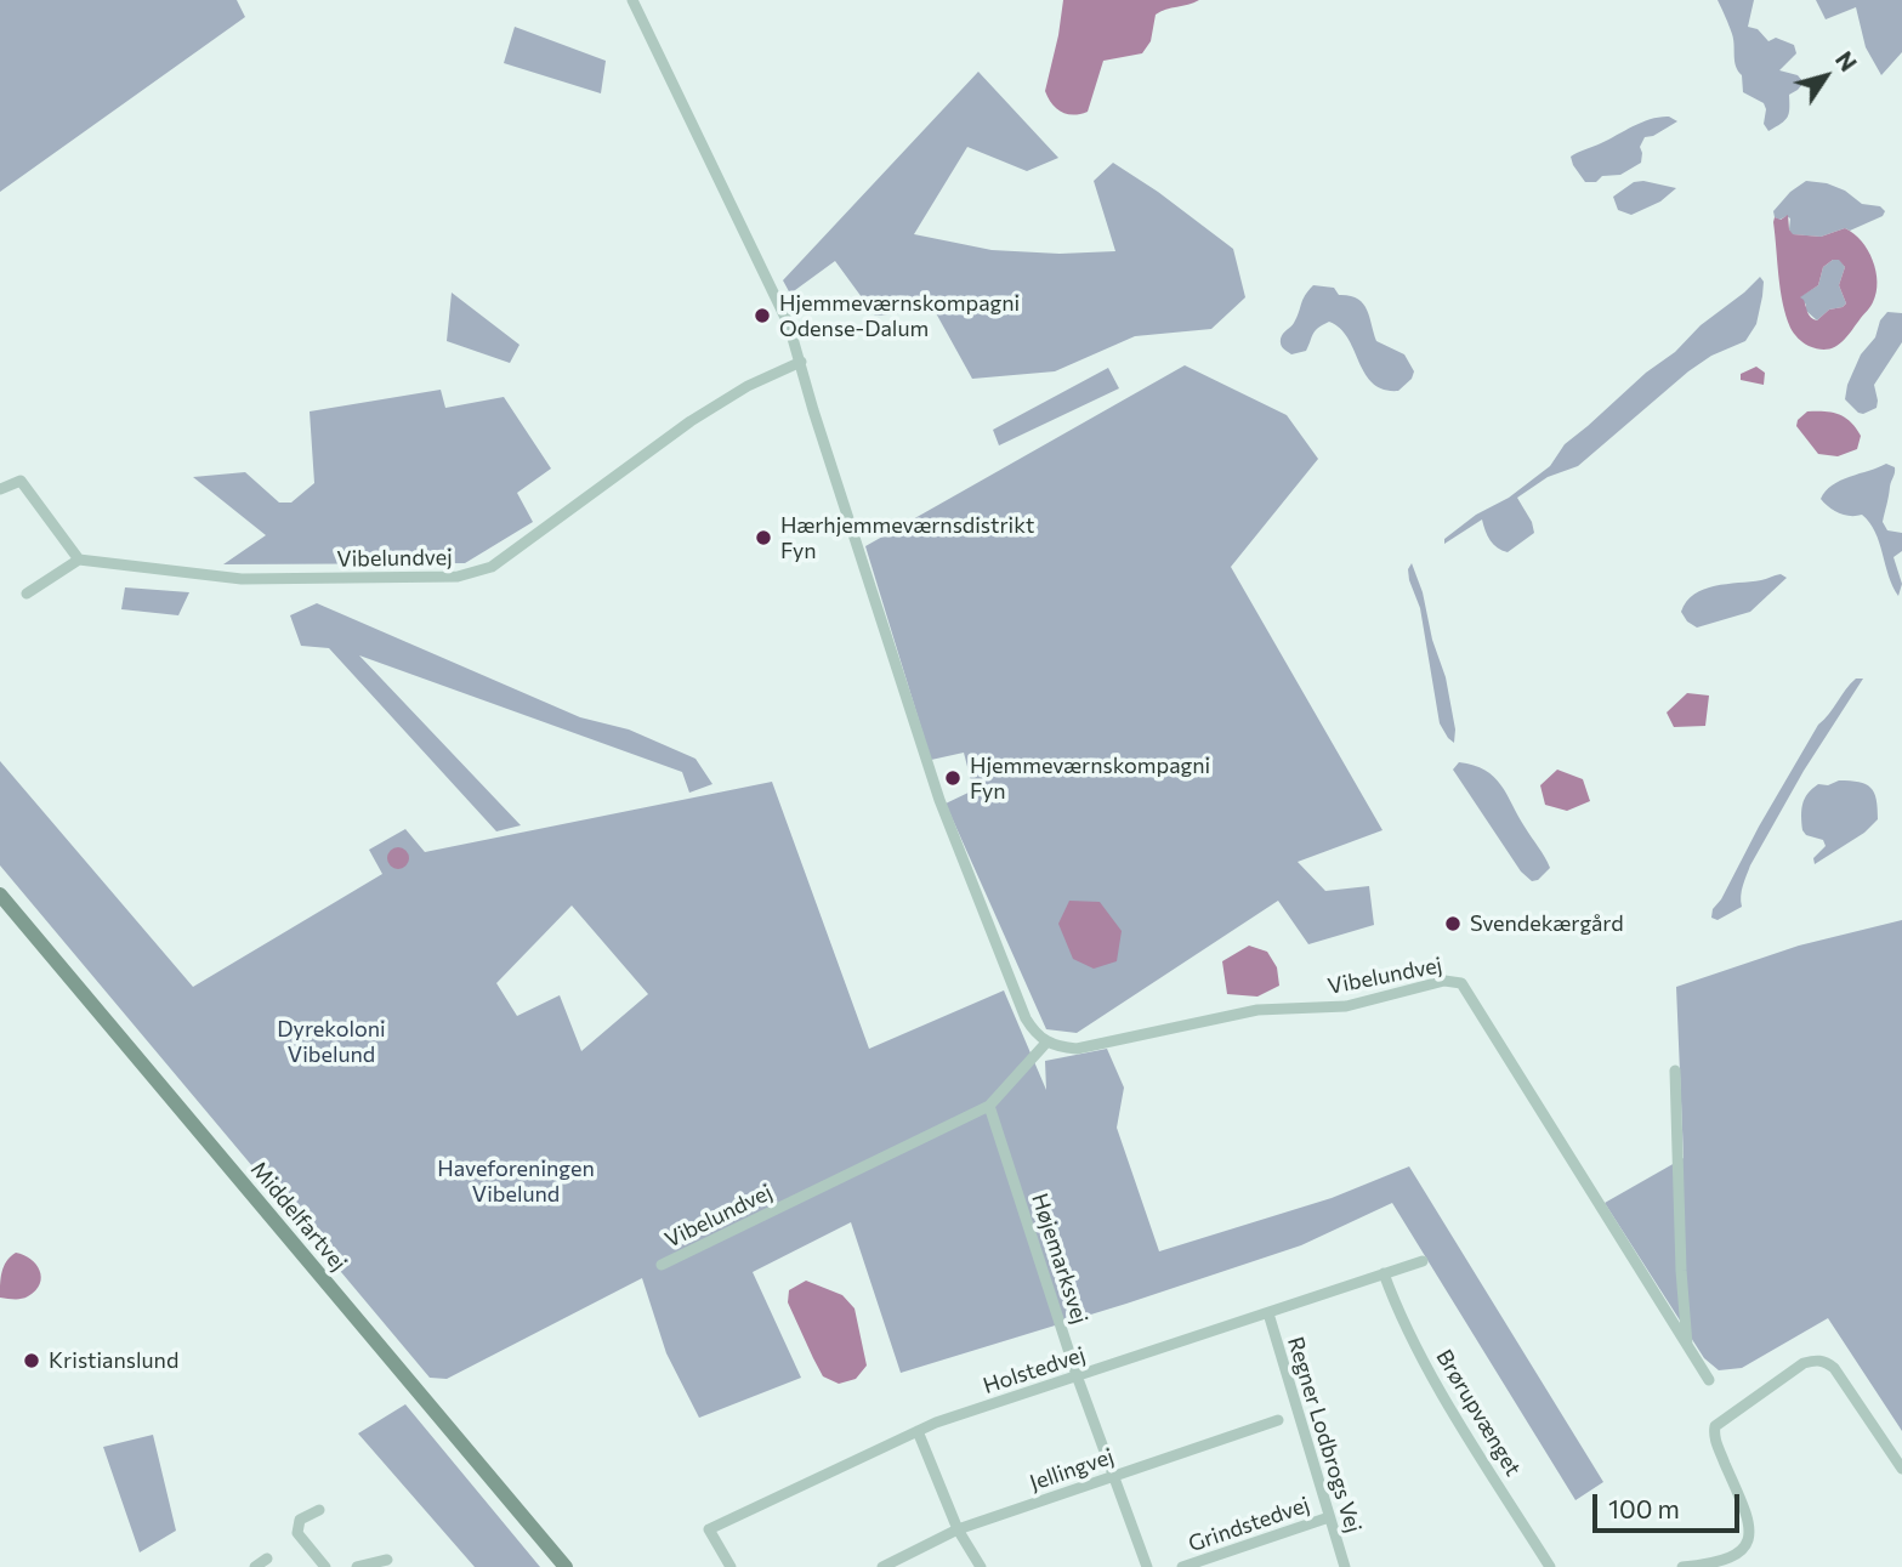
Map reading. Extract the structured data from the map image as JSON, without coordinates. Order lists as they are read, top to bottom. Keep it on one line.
{"streets":{"main road":["Middelfartvej"],"street":["Vibelundvej","Højemarksvej","Holstedvej","Brørupvænget","Regner Lodbrogs Vej","Jellingvej","Grindstedvej"]},"crossings":[["Vibelundvej","Højemarksvej"],["Højemarksvej","Holstedvej"],["Højemarksvej","Jellingvej"],["Holstedvej","Brørupvænget"],["Holstedvej","Regner Lodbrogs Vej"],["Regner Lodbrogs Vej","Grindstedvej"]],"parks":["Dyrekoloni Vibelund","Haveforeningen Vibelund"],"places":["Hjemmeværnskompagni Odense-Dalum","Hærhjemmeværnsdistrikt Fyn","Hjemmeværnskompagni Fyn","Svendekærgård","Kristianslund"],"scale_bar":"100 m","north":"top right"}
